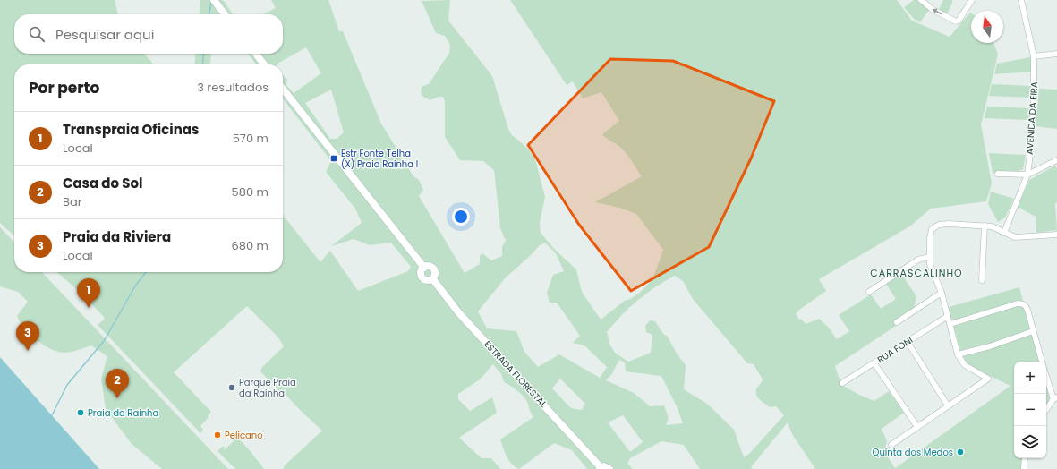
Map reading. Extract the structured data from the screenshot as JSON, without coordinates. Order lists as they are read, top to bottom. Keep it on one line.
{"streets":{"main road":["ESTRADA FLORESTAL"],"street":["AVENIDA DA EIRA","RUA FONI"]},"districts":["CARRASCALINHO"],"places":{"transit":["Estr Fonte Telha (X) Praia Rainha I"],"other":["Parque Praia da Rainha","Praia da Rainha","Pelicano","Quinta dos Medos"]},"north":"top","page":{"search":"Pesquisar aqui","heading":["Por perto","3 resultados"],"list":[{"mark":"1","name":"Transpraia Oficinas","note":"Local","value":"570 m"},{"mark":"2","name":"Casa do Sol","note":"Bar","value":"580 m"},{"mark":"3","name":"Praia da Riviera","note":"Local","value":"680 m"}],"pins":["1","3","2"],"map_buttons":["+","−"]}}
